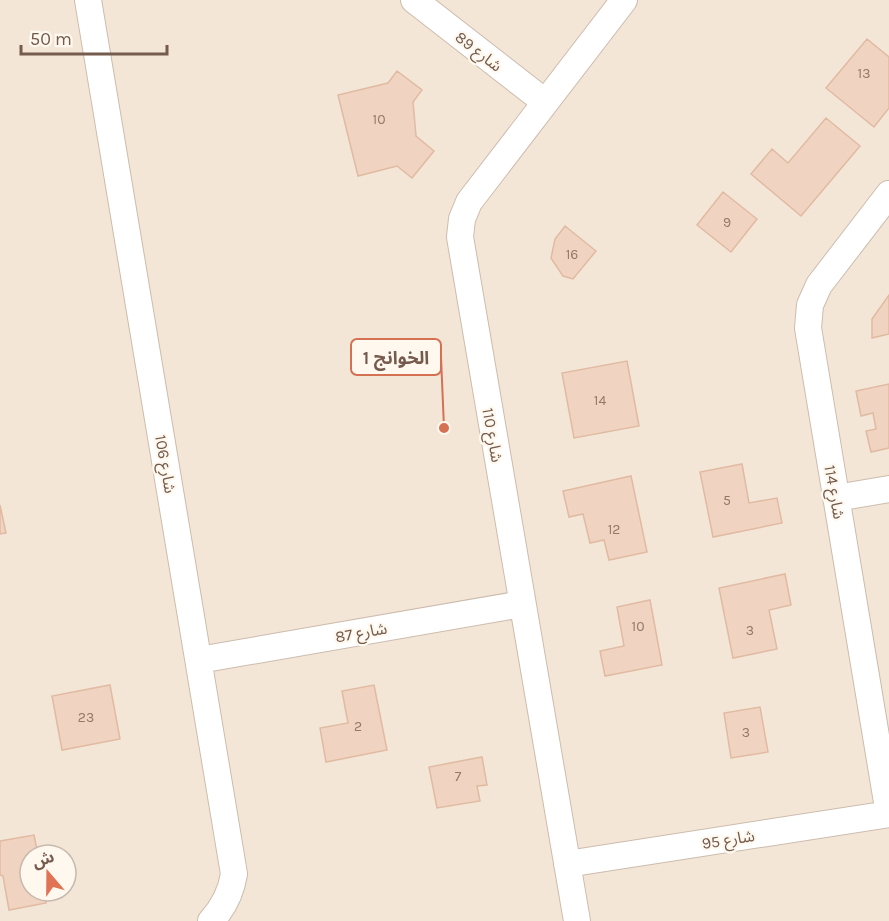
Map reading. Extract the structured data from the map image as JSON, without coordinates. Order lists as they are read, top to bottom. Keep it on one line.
{"streets":{"street":["شارع 89","شارع 110","شارع 106","شارع 114","شارع 87","شارع 95"]},"crossings":[["شارع 89","شارع 110"],["شارع 110","شارع 87"],["شارع 110","شارع 95"],["شارع 106","شارع 87"],["شارع 114","شارع 95"]],"places":["الخوانج 1"],"house_numbers":["13","10","9","16","14","5","12","10","3","23","2","3","7"],"scale_bar":"50 m","north":"top"}
